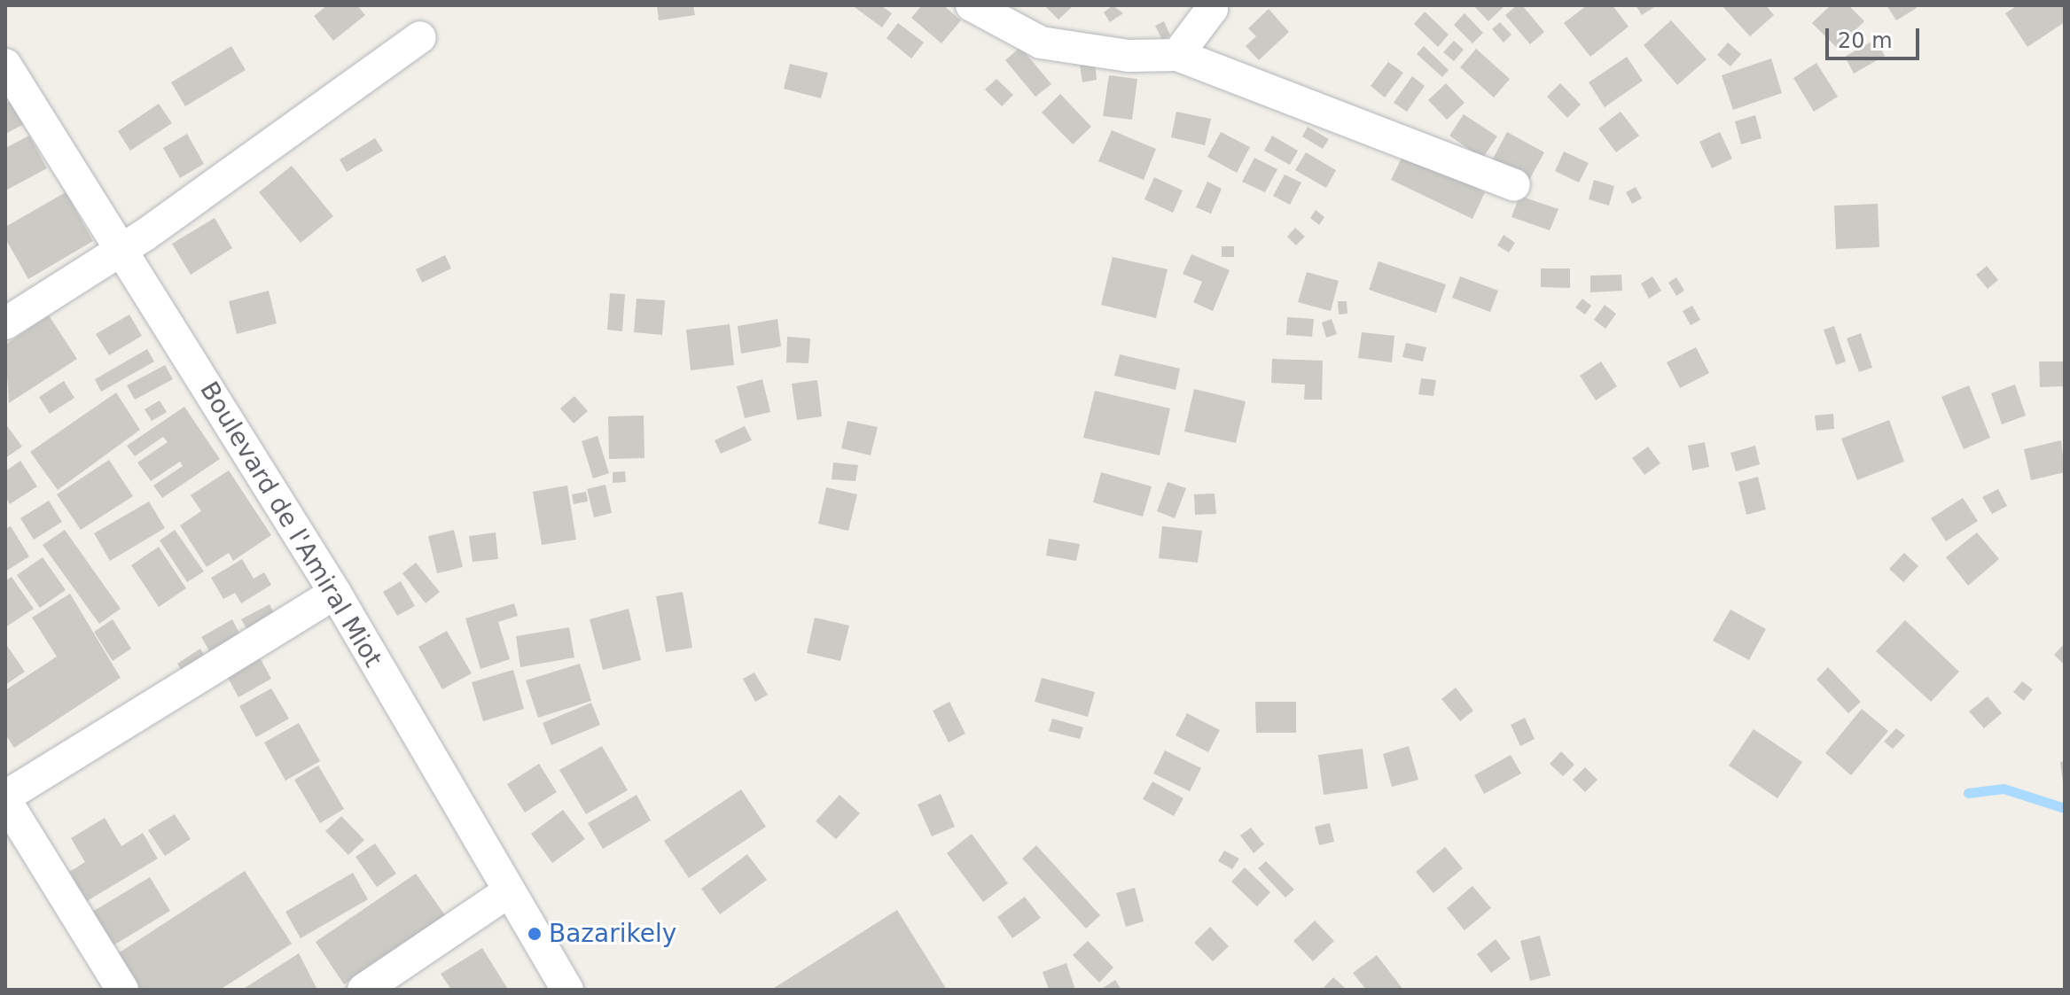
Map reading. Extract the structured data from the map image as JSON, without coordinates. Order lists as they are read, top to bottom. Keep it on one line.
{"streets":{"street":["Boulevard de l'Amiral Miot"]},"places":["Bazarikely"],"scale_bar":"20 m"}
